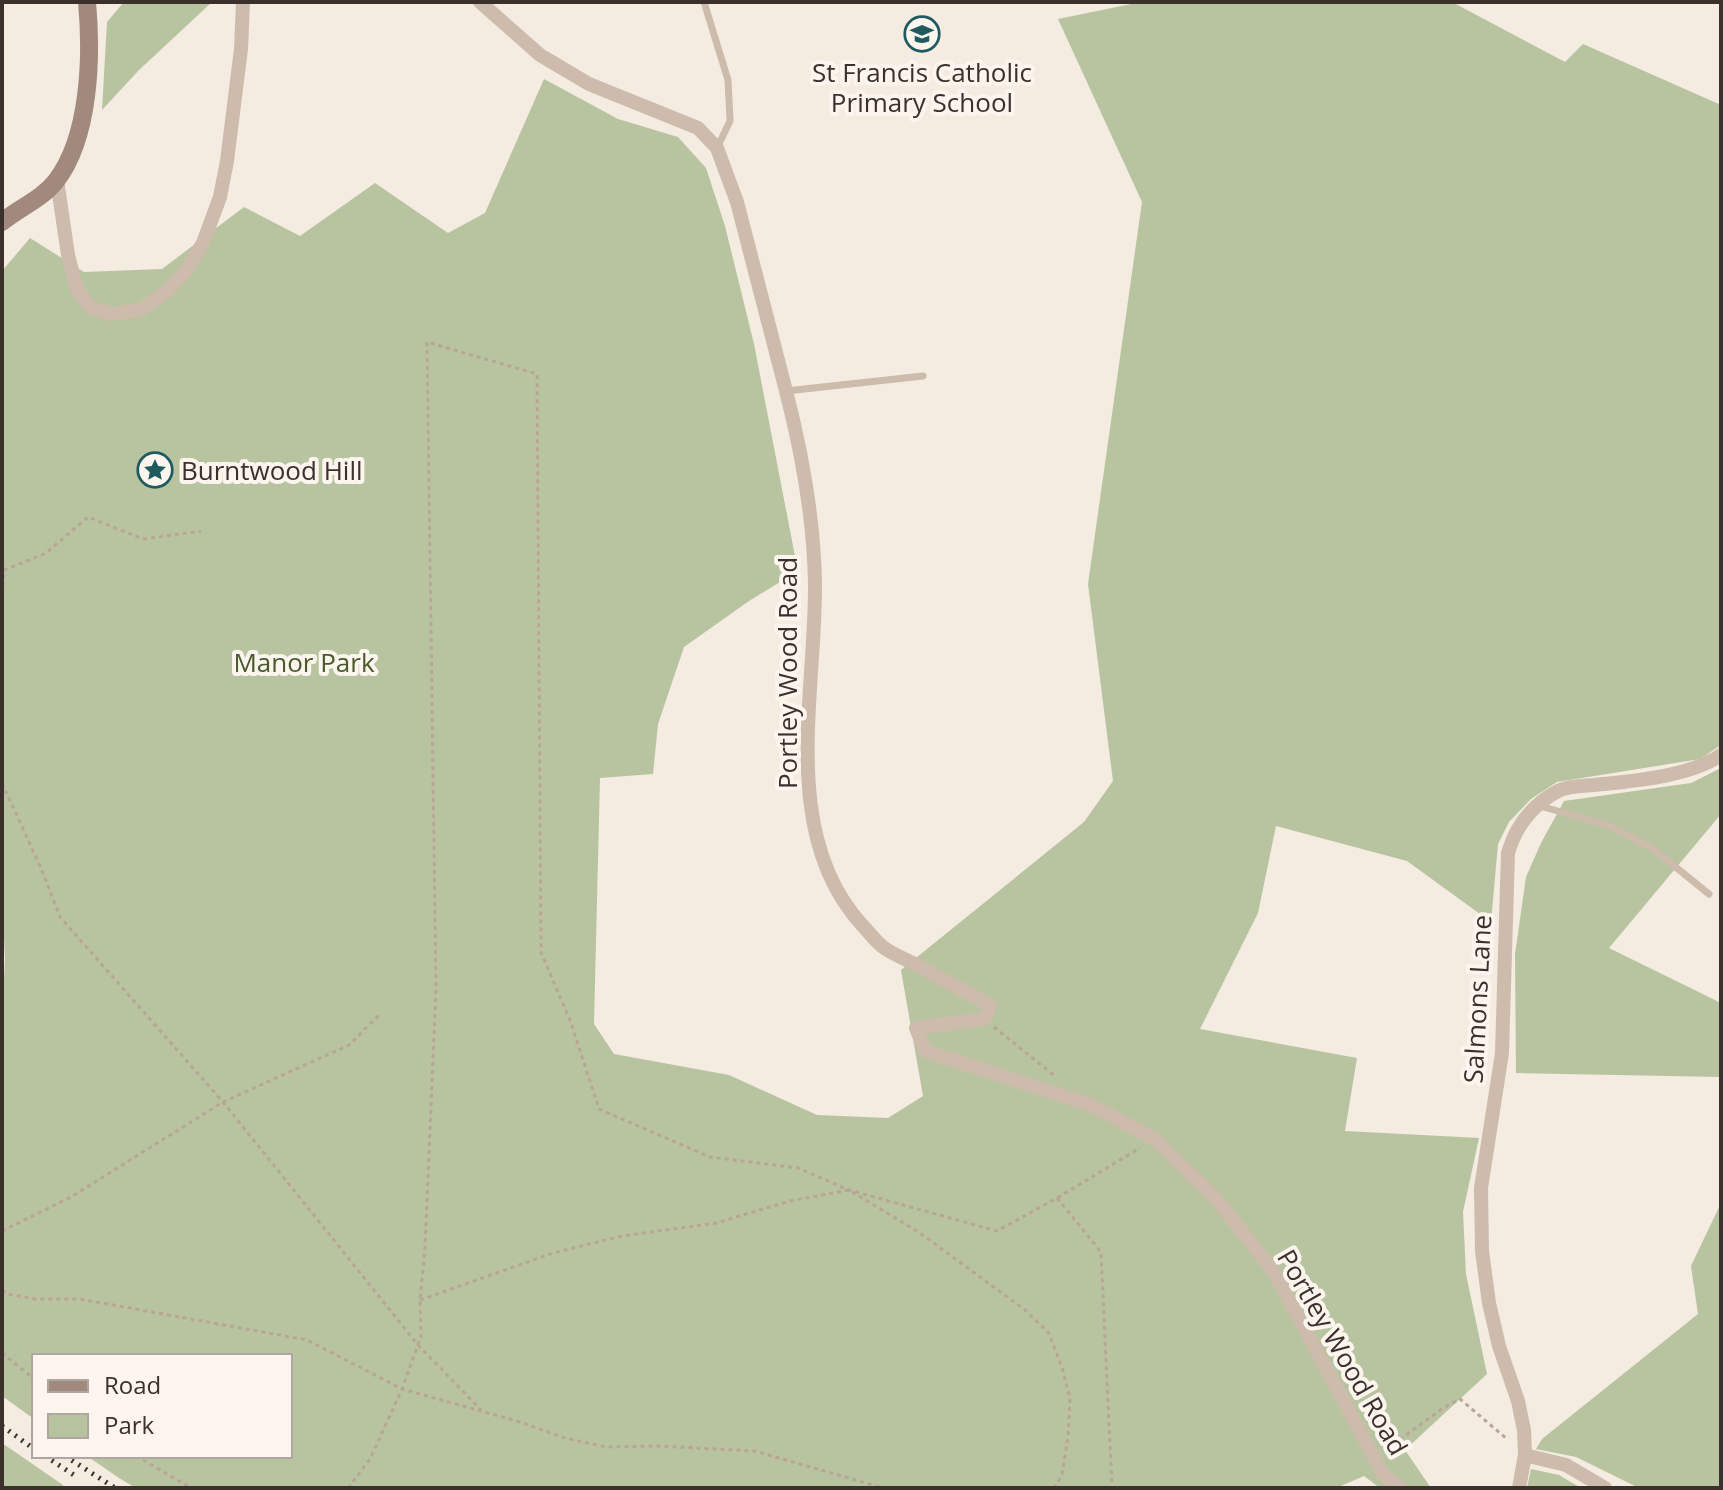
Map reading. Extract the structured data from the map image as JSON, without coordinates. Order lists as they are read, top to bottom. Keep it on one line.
{"streets":{"street":["Portley Wood Road","Salmons Lane"]},"parks":["Manor Park"],"places":{"school or university":["St Francis Catholic Primary School"],"place":["Burntwood Hill"]},"legend":["Road","Park"]}
